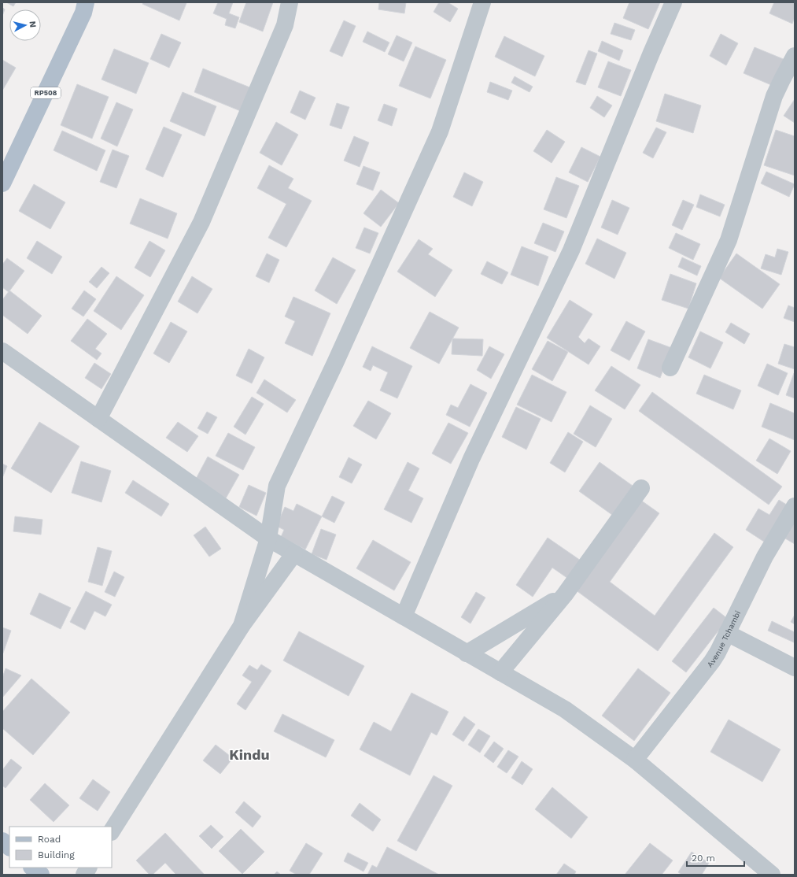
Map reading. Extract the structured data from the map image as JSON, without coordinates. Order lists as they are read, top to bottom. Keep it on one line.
{"streets":{"main road":["RP508"],"street":["Avenue Tchambi"]},"districts":["Kindu"],"legend":["Road","Building"],"scale_bar":"20 m","north":"right"}
